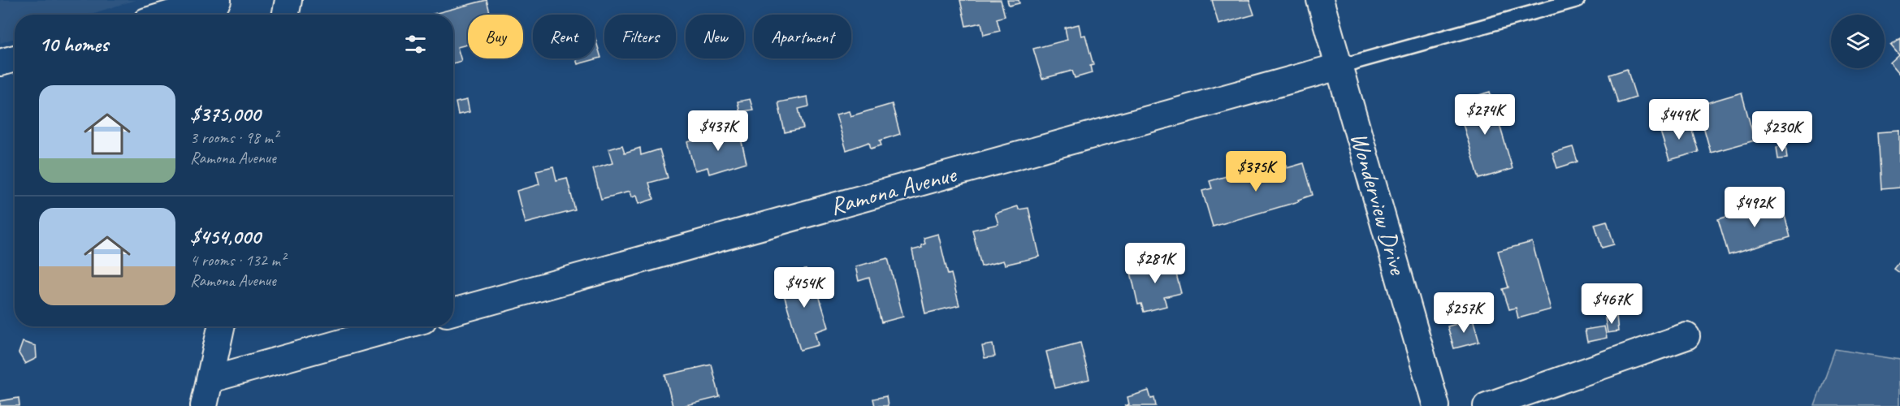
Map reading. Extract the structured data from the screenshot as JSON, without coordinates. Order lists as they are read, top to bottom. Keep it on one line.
{"streets":{"street":["Ramona Avenue","Wonderview Drive"]},"crossings":[["Ramona Avenue","Wonderview Drive"]],"page":{"chip":["Buy","Rent","Filters","New","Apartment"],"heading":"10 homes","list":[{"name":"$375,000","note":"3 rooms · 98 m² · Ramona Avenue"},{"name":"$454,000","note":"4 rooms · 132 m² · Ramona Avenue"}],"price":["$274K","$449K","$437K","$230K","$375K","$492K","$281K","$454K","$467K","$257K"]}}
